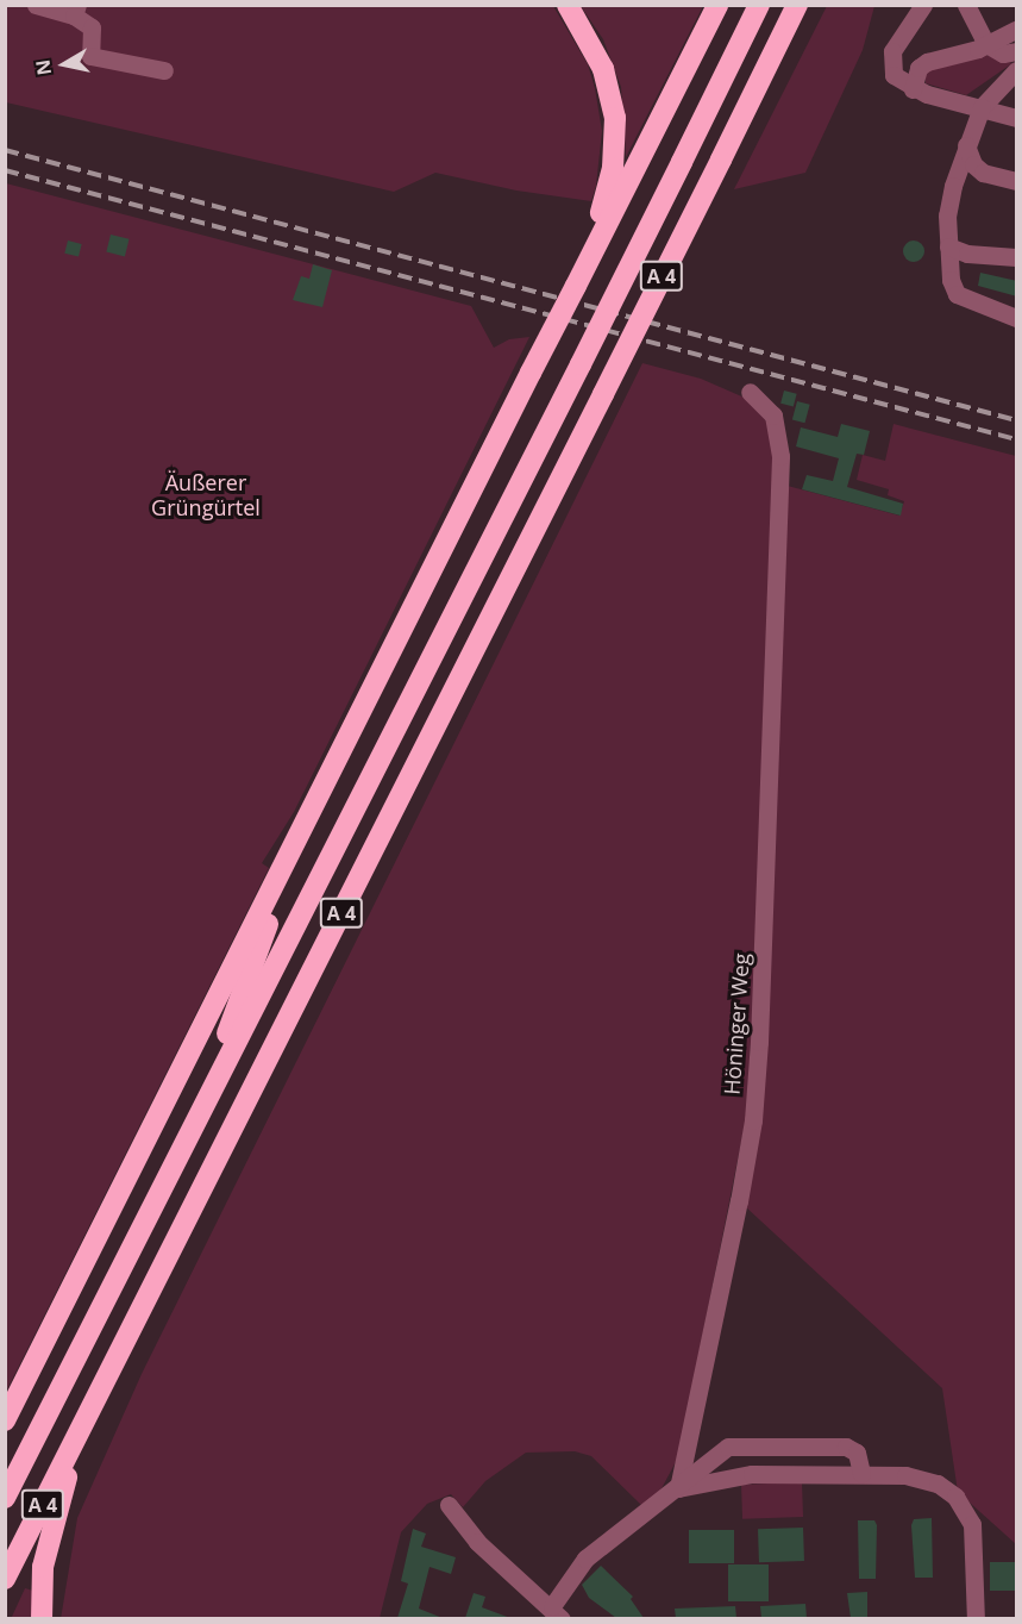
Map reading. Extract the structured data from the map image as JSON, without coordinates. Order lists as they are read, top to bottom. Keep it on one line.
{"streets":{"highway":["A 4"],"street":["Höninger Weg"]},"parks":["Äußerer Grüngürtel"],"north":"left"}
